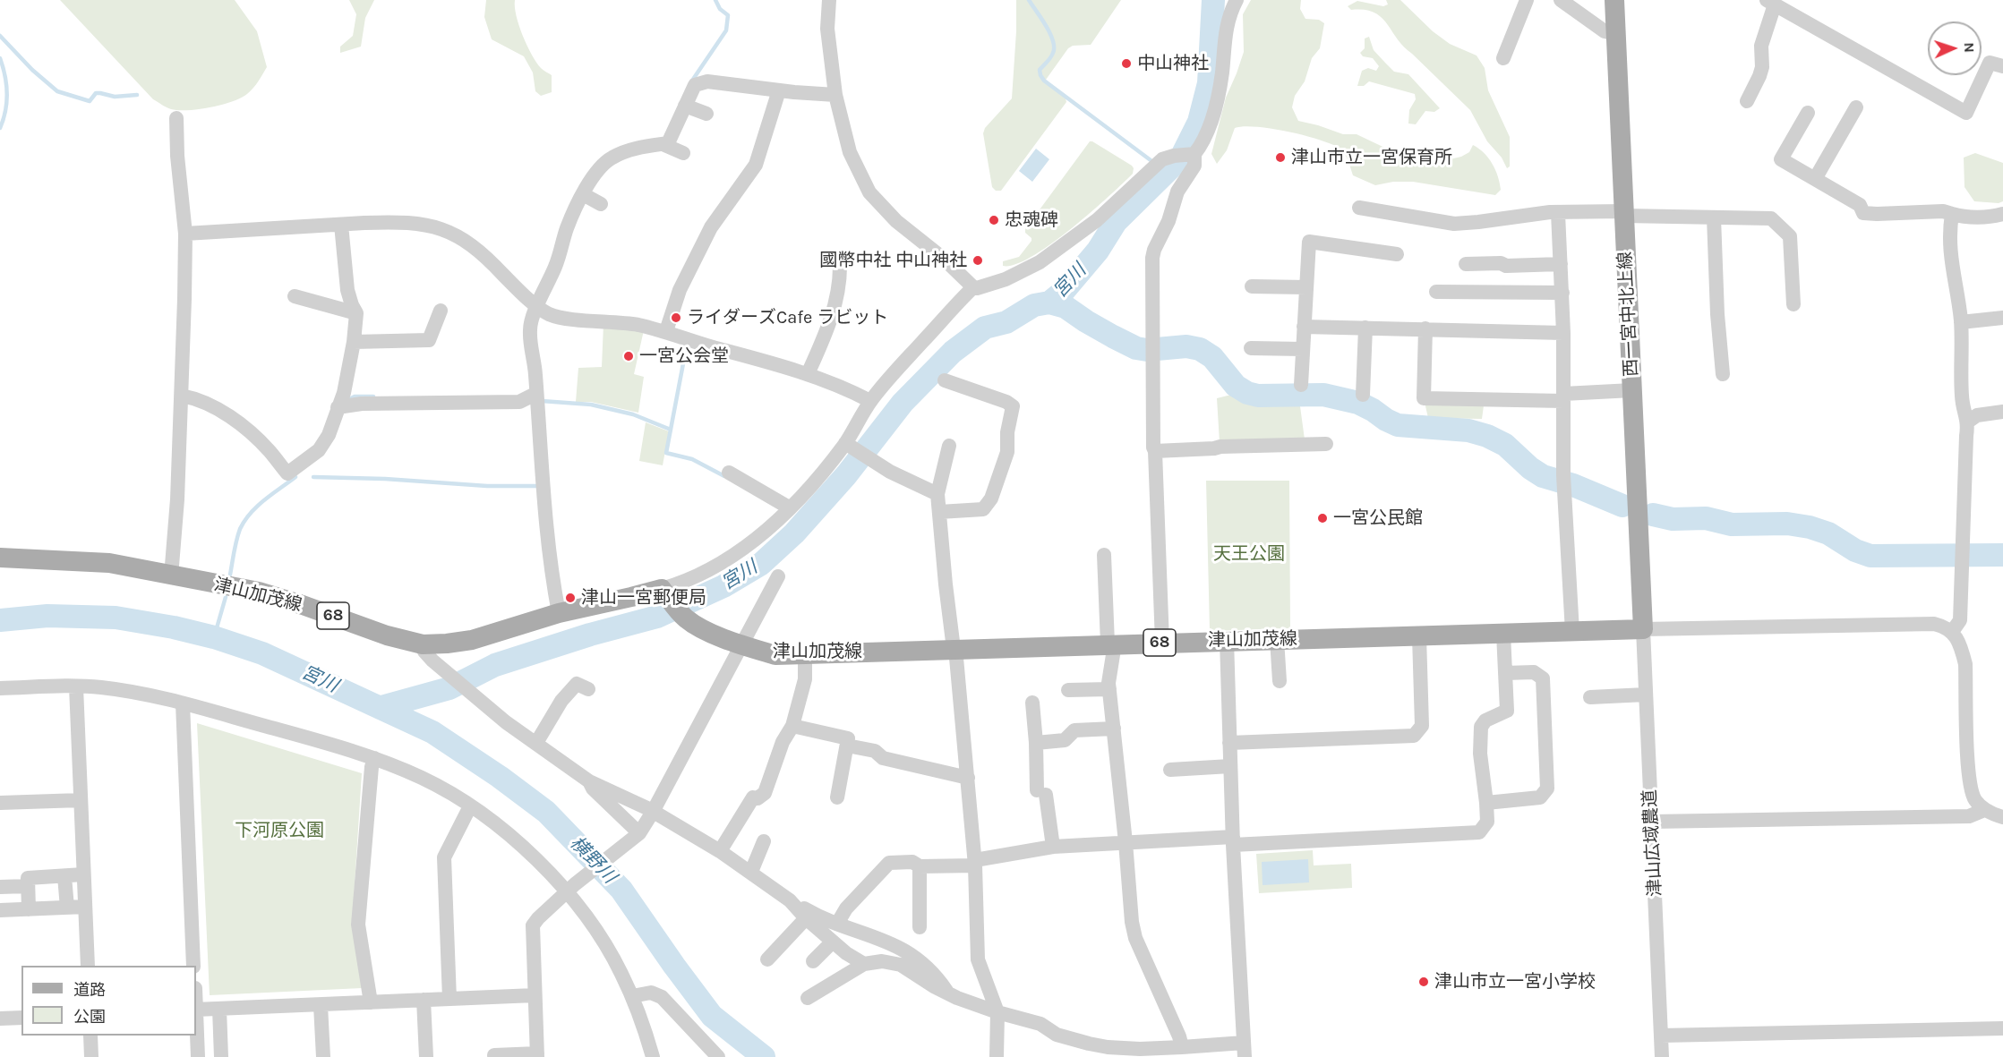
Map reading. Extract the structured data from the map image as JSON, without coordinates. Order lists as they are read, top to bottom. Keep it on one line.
{"streets":{"main road":["西一宮中北上線","津山加茂線","68"],"street":["津山広域農道"]},"crossings":[["西一宮中北上線","津山加茂線"],["西一宮中北上線","津山広域農道"],["津山加茂線","津山広域農道"]],"water":["宮川","横野川"],"parks":["天王公園","下河原公園"],"places":["中山神社","津山市立一宮保育所","忠魂碑","國幣中社 中山神社","ライダーズCafe ラビット","一宮公会堂","一宮公民館","津山一宮郵便局","津山市立一宮小学校"],"legend":["道路","公園"],"north":"right"}
